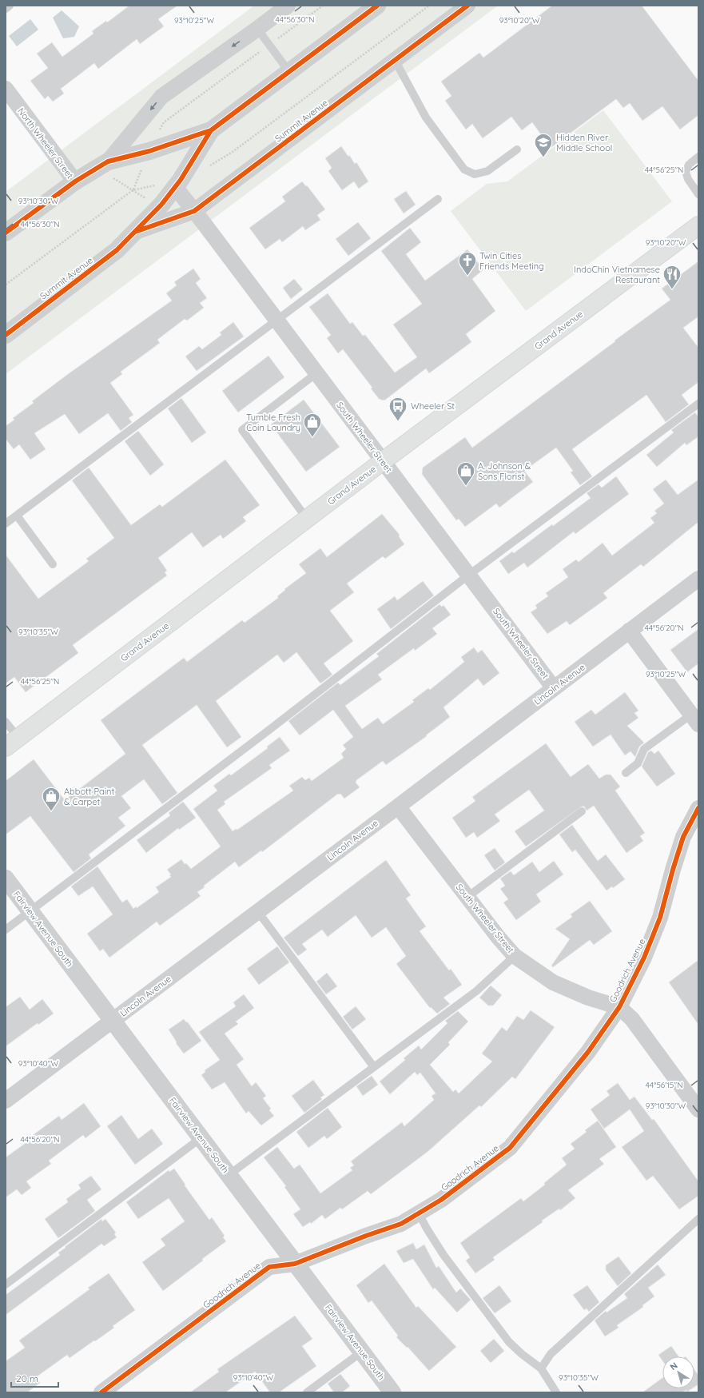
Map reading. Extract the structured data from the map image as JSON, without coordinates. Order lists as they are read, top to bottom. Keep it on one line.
{"streets":{"main road":["Grand Avenue"],"street":["Summit Avenue","North Wheeler Street","South Wheeler Street","Lincoln Avenue","Fairview Avenue South","Goodrich Avenue"]},"crossings":[["Summit Avenue","North Wheeler Street"],["Summit Avenue","South Wheeler Street"],["Grand Avenue","South Wheeler Street"],["South Wheeler Street","Lincoln Avenue"],["South Wheeler Street","Goodrich Avenue"],["Lincoln Avenue","Fairview Avenue South"],["Fairview Avenue South","Goodrich Avenue"]],"places":{"school or university":["Hidden River Middle School"],"church":["Twin Cities Friends Meeting"],"restaurant":["IndoChin Vietnamese Restaurant"],"bus stop":["Wheeler St"],"shop":["Tumble Fresh Coin Laundry","A. Johnson & Sons Florist","Abbott Paint & Carpet"]},"scale_bar":"20 m","north":"top left","coordinates":["44°56'30\"N","93°10'25\"W","93°10'20\"W","44°56'25\"N","93°10'30\"W","44°56'20\"N","93°10'35\"W","93°10'40\"W","44°56'15\"N"]}
